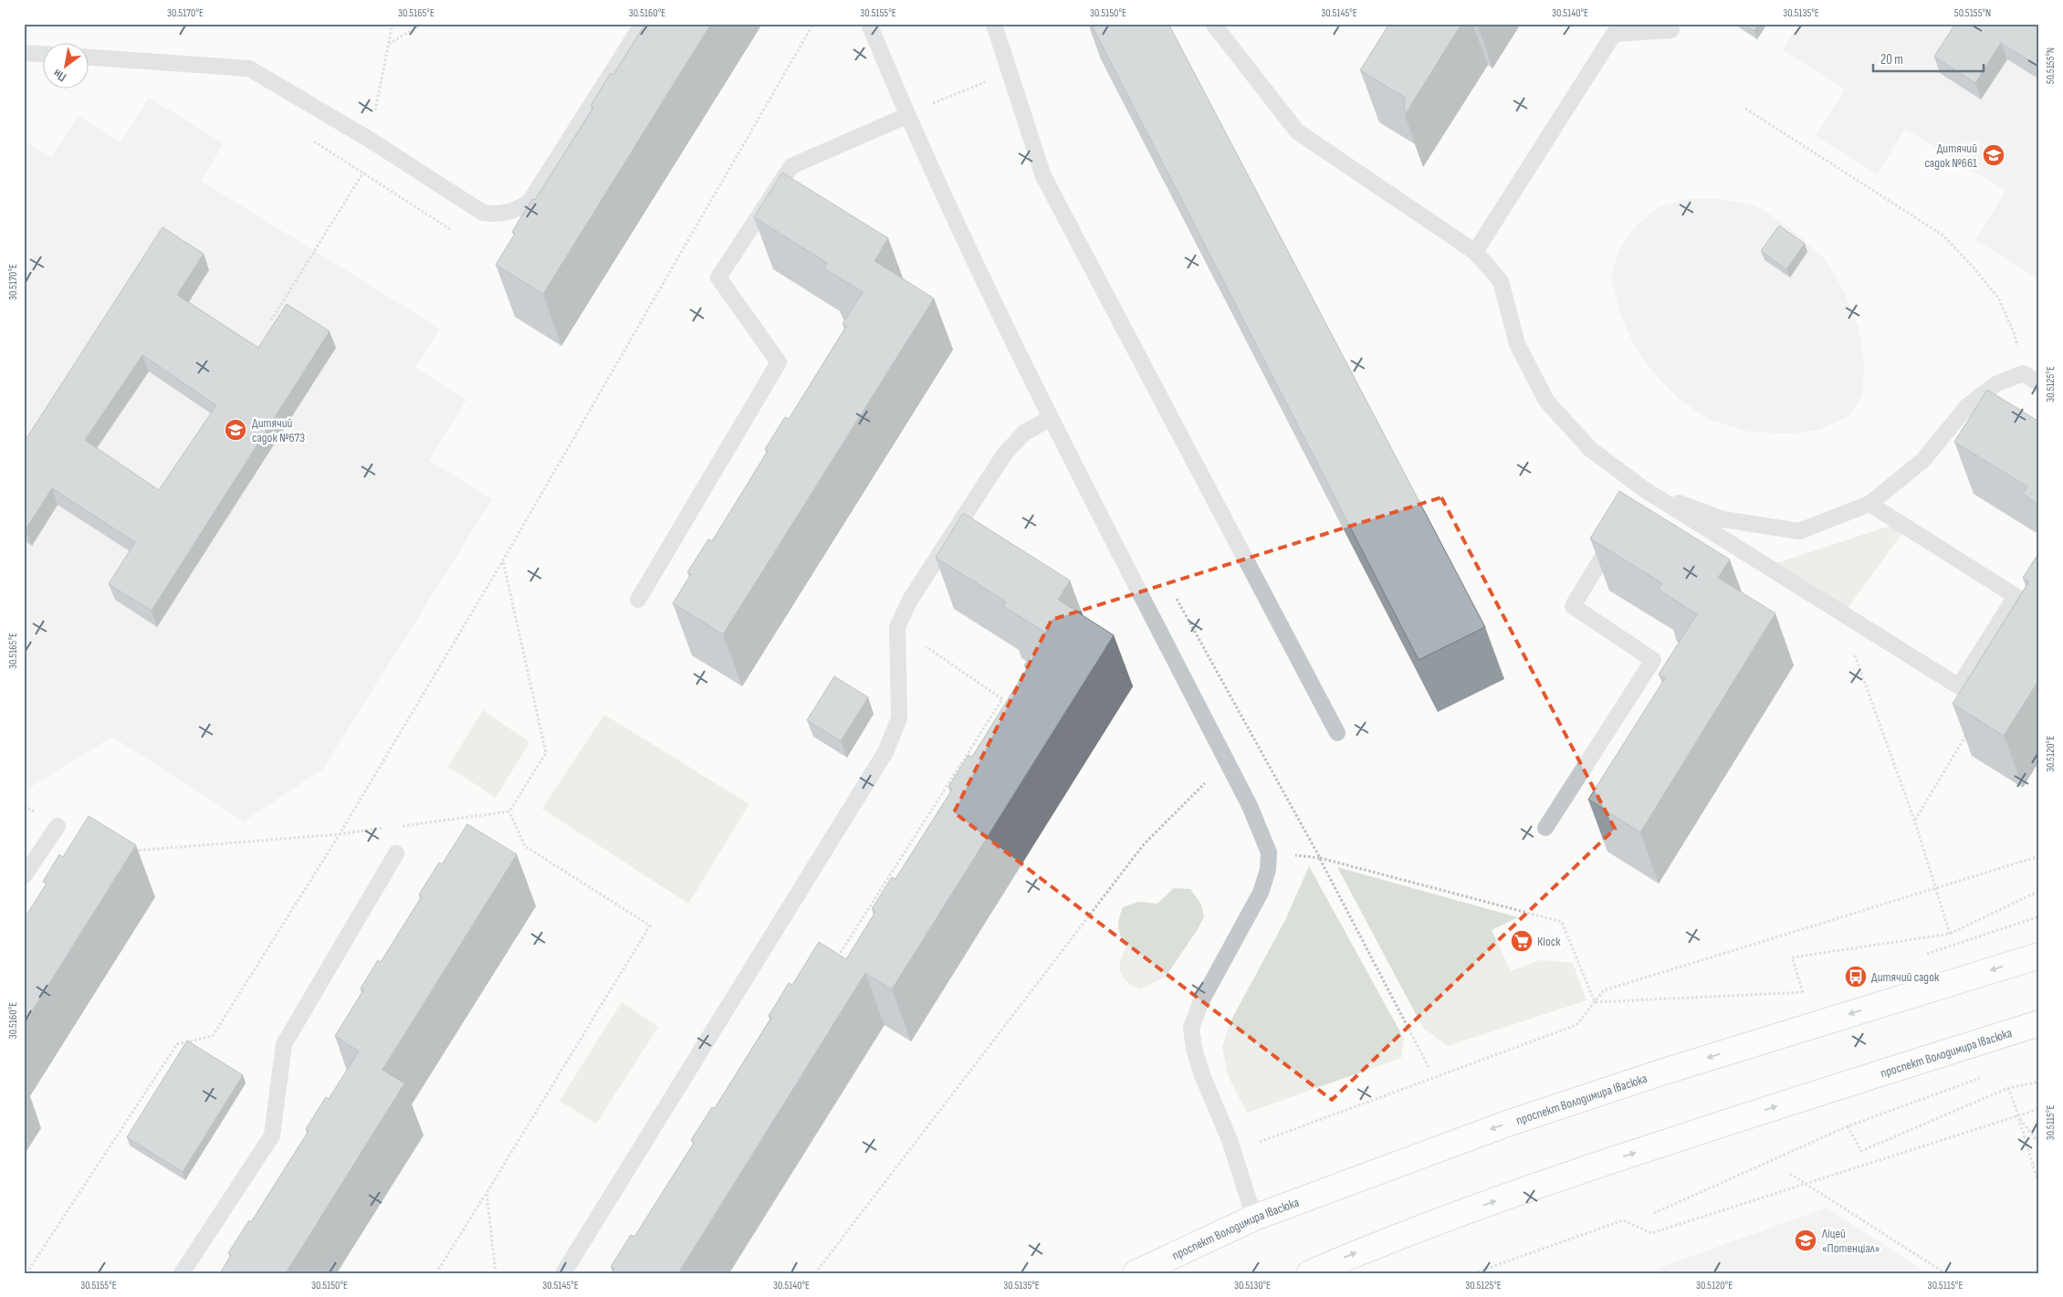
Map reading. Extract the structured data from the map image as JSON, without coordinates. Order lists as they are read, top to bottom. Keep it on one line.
{"streets":{"main road":["проспект Володимира Івасюка"]},"places":{"school or university":["Дитячий садок №661","Дитячий садок №673","Ліцей «Потенціал»"],"supermarket":["Кіоск"],"bus stop":["Дитячий садок"]},"scale_bar":"20 m","north":"bottom left","coordinates":["30.5170°E","30.5165°E","30.5160°E","30.5155°E","30.5150°E","30.5145°E","30.5140°E","30.5135°E","50.5155°N","30.5125°E","30.5120°E","30.5115°E","30.5130°E"]}
